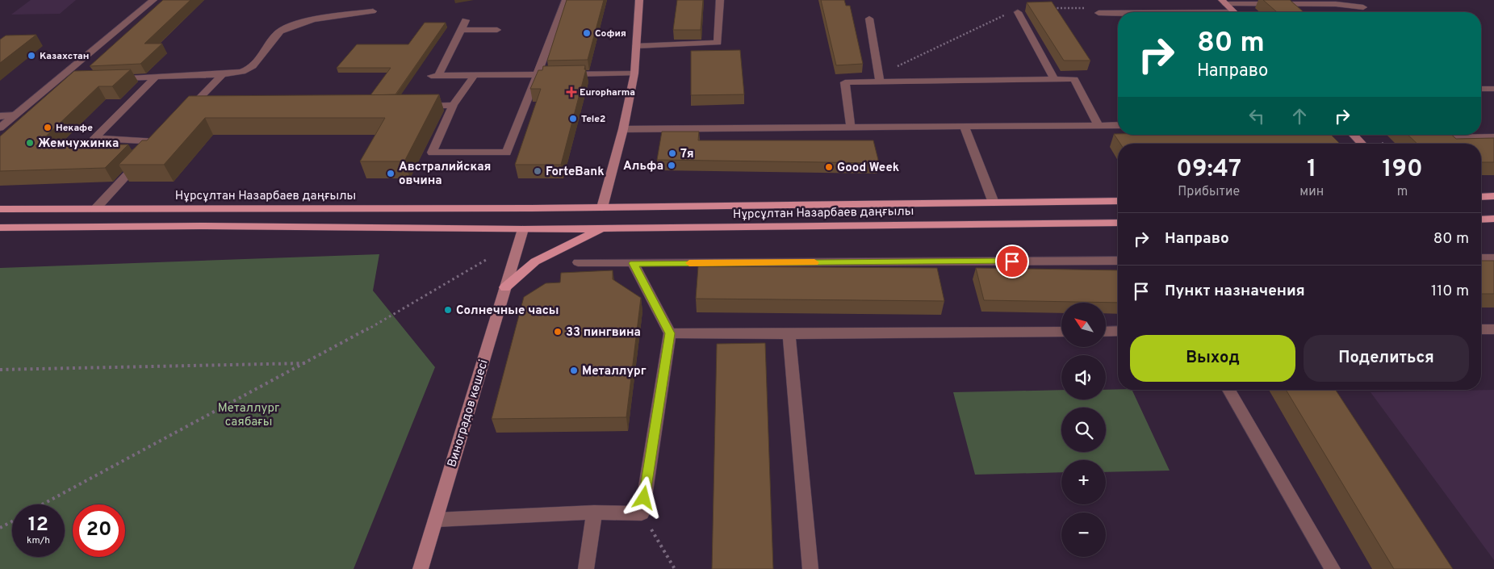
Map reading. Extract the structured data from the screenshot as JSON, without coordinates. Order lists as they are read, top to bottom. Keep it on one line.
{"streets":{"main road":["Нұрсұлтан Назарбаев даңғылы","Виноградов көшесі"]},"crossings":[["Нұрсұлтан Назарбаев даңғылы","Виноградов көшесі"]],"parks":["Металлург саябағы"],"places":{"other":["София","Казахстан","Tele2","Некафе","Жемчужинка","7я","Альфа","Good Week","ForteBank","Австралийская овчина","Солнечные часы","33 пингвина","Металлург"],"health":["Europharma"]},"north":"top left","page":{"turn":["80 m","Направо"],"eta":["09:47","Прибытие","1","мин","190","m"],"list":[{"name":"Направо","value":"80 m"},{"name":"Пункт назначения","value":"110 m"}],"map_buttons":["+","−"],"buttons":["Выход","Поделиться"],"speed":"12 km/h","limit":"20"}}
